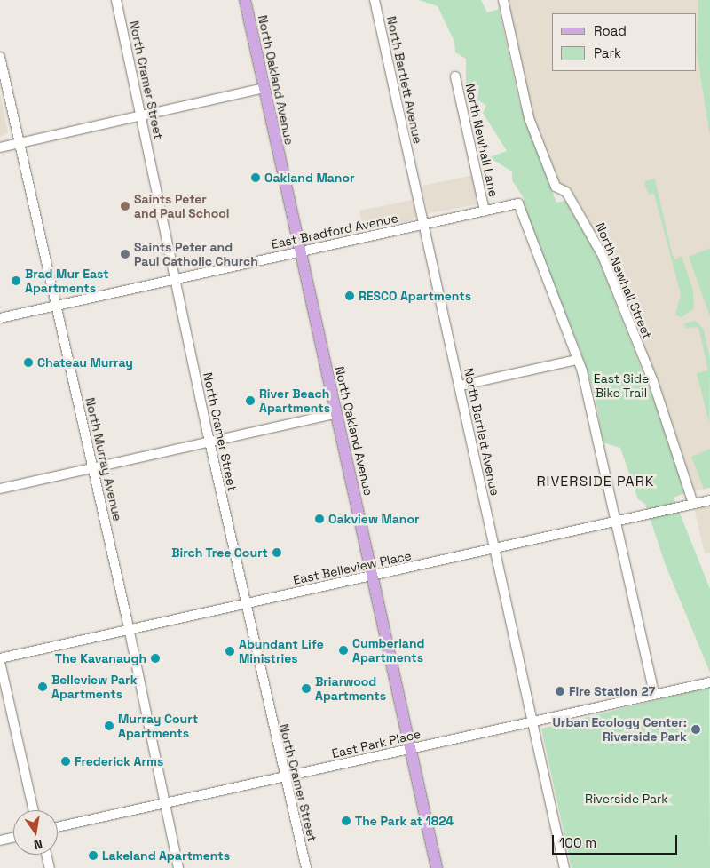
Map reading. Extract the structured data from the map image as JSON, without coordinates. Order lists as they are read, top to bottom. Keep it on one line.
{"streets":{"main road":["North Oakland Avenue"],"street":["North Cramer Street","North Bartlett Avenue","North Newhall Lane","East Bradford Avenue","North Newhall Street","North Murray Avenue","East Belleview Place","East Park Place"]},"crossings":[["North Cramer Street","East Bradford Avenue"],["North Cramer Street","East Belleview Place"],["North Cramer Street","East Park Place"],["North Oakland Avenue","East Bradford Avenue"],["North Oakland Avenue","East Belleview Place"],["North Oakland Avenue","East Park Place"],["North Bartlett Avenue","East Bradford Avenue"],["North Bartlett Avenue","East Belleview Place"],["North Bartlett Avenue","East Park Place"],["North Newhall Lane","East Bradford Avenue"],["East Bradford Avenue","North Murray Avenue"],["North Newhall Street","East Belleview Place"],["North Murray Avenue","East Belleview Place"],["North Murray Avenue","East Park Place"]],"districts":["RIVERSIDE PARK"],"parks":["East Side Bike Trail","Riverside Park"],"places":["Oakland Manor","Saints Peter and Paul School","Saints Peter and Paul Catholic Church","Brad Mur East Apartments","RESCO Apartments","Chateau Murray","River Beach Apartments","Oakview Manor","Birch Tree Court","Cumberland Apartments","Abundant Life Ministries","The Kavanaugh","Belleview Park Apartments","Briarwood Apartments","Fire Station 27","Murray Court Apartments","Urban Ecology Center: Riverside Park","Frederick Arms","The Park at 1824","Lakeland Apartments"],"legend":["Road","Park"],"scale_bar":"100 m","north":"bottom"}
